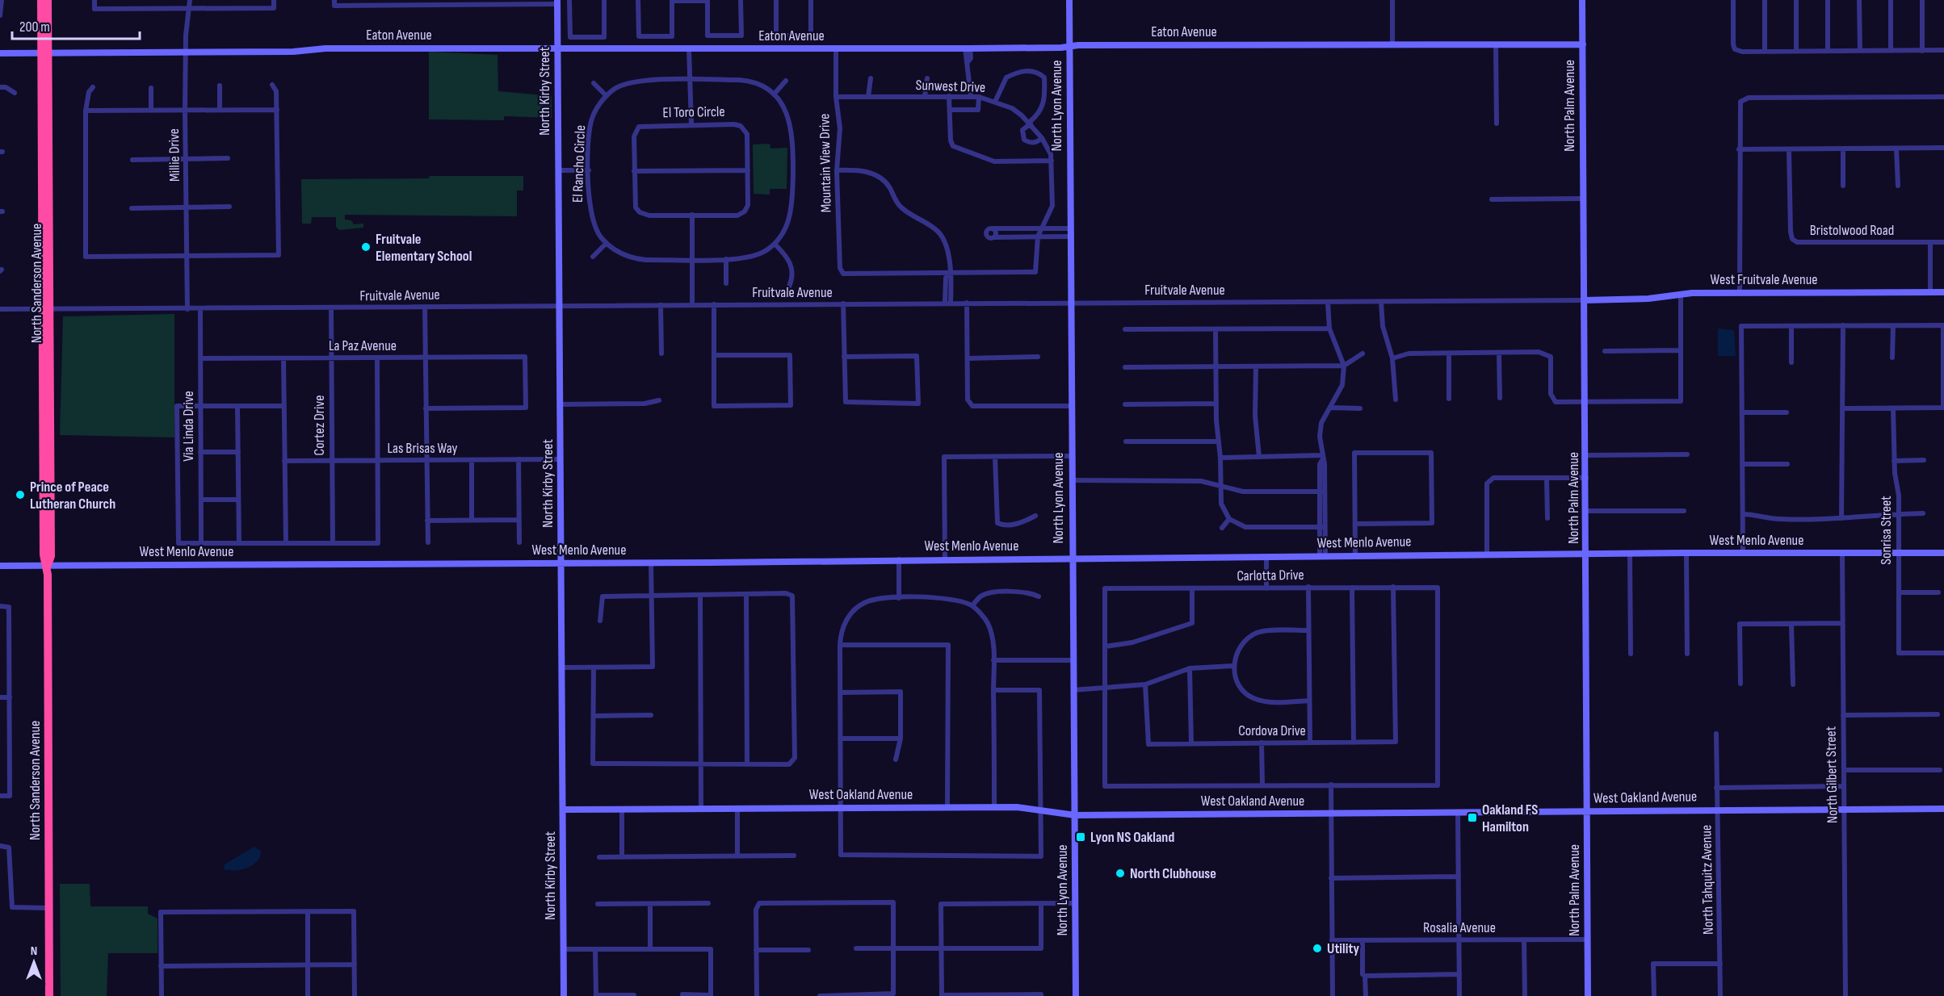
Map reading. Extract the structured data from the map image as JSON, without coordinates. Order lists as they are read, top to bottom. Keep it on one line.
{"streets":{"highway":["North Sanderson Avenue"],"street":["Eaton Avenue","Sunwest Drive","North Kirby Street","North Lyon Avenue","North Palm Avenue","El Toro Circle","Millie Drive","Mountain View Drive","El Rancho Circle","Bristolwood Road","West Fruitvale Avenue","Fruitvale Avenue","La Paz Avenue","Cortez Drive","Via Linda Drive","Las Brisas Way","Sonrisa Street","West Menlo Avenue","Carlotta Drive","Cordova Drive","North Gilbert Street","West Oakland Avenue","North Tahquitz Avenue","Rosalia Avenue"]},"crossings":[["Eaton Avenue","North Kirby Street"],["Eaton Avenue","North Lyon Avenue"],["Eaton Avenue","North Palm Avenue"],["Eaton Avenue","Millie Drive"],["Eaton Avenue","Mountain View Drive"],["Eaton Avenue","North Sanderson Avenue"],["Sunwest Drive","Mountain View Drive"],["North Kirby Street","Fruitvale Avenue"],["North Kirby Street","Las Brisas Way"],["North Kirby Street","West Menlo Avenue"],["North Kirby Street","West Oakland Avenue"],["North Lyon Avenue","Fruitvale Avenue"],["North Lyon Avenue","West Menlo Avenue"],["North Lyon Avenue","West Oakland Avenue"],["North Palm Avenue","West Fruitvale Avenue"],["North Palm Avenue","Fruitvale Avenue"],["North Palm Avenue","West Menlo Avenue"],["North Palm Avenue","West Oakland Avenue"],["North Palm Avenue","Rosalia Avenue"],["Millie Drive","Fruitvale Avenue"],["West Fruitvale Avenue","Fruitvale Avenue"],["North Sanderson Avenue","Fruitvale Avenue"],["North Sanderson Avenue","West Menlo Avenue"],["Fruitvale Avenue","Cortez Drive"],["Fruitvale Avenue","Via Linda Drive"],["La Paz Avenue","Cortez Drive"],["La Paz Avenue","Via Linda Drive"],["Cortez Drive","Las Brisas Way"],["Sonrisa Street","West Menlo Avenue"],["West Menlo Avenue","North Gilbert Street"],["Carlotta Drive","Cordova Drive"],["North Gilbert Street","West Oakland Avenue"],["West Oakland Avenue","North Tahquitz Avenue"]],"places":{"other":["Fruitvale Elementary School","Prince of Peace Lutheran Church","North Clubhouse","Utility"],"transit":["Oakland FS Hamilton","Lyon NS Oakland"]},"scale_bar":"200 m","north":"top"}
